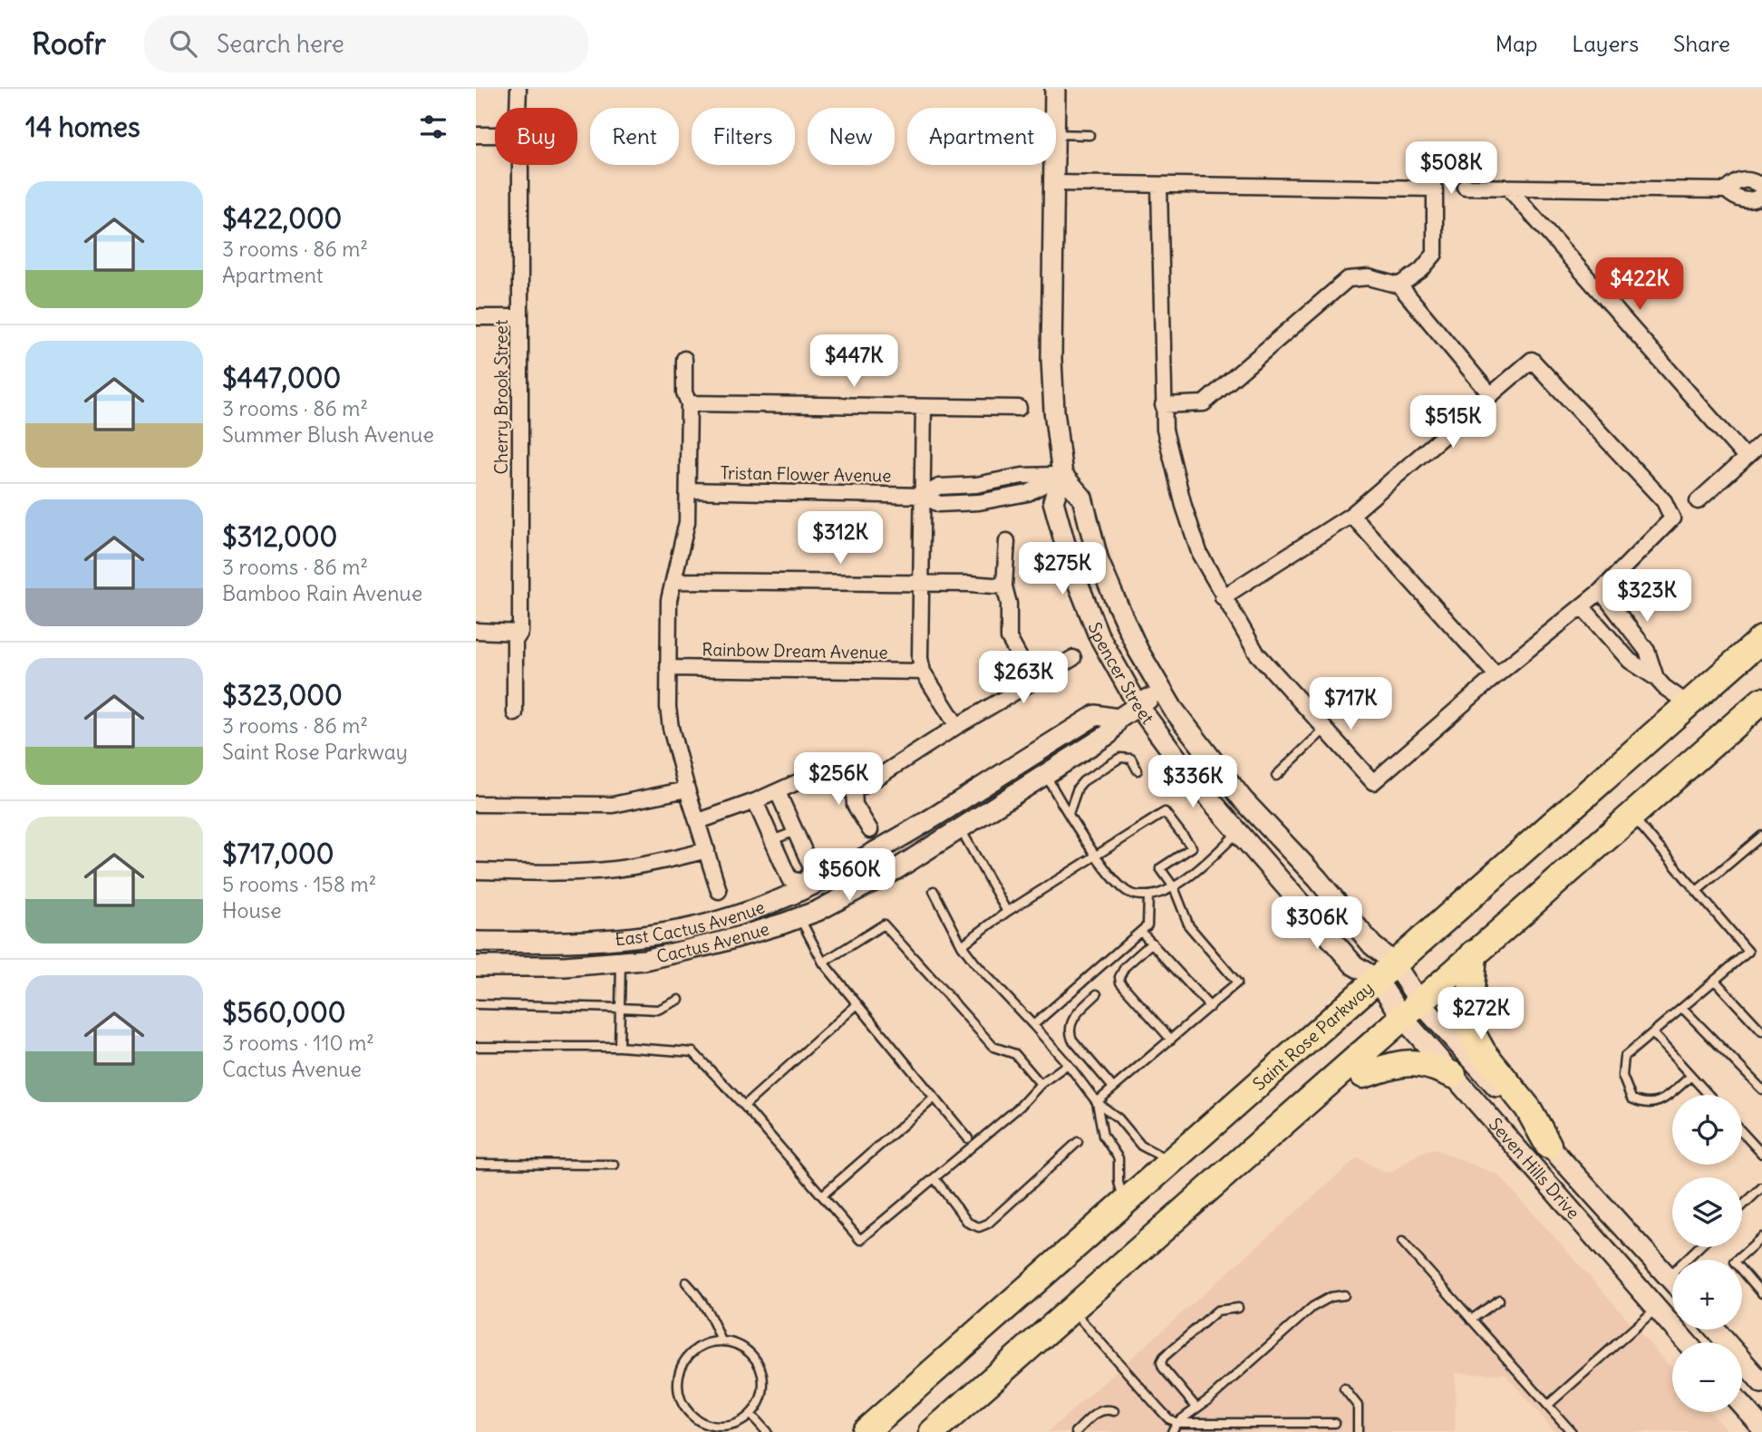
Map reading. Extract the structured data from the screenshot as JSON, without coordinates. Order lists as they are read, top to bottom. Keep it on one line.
{"streets":{"highway":["Saint Rose Parkway"],"main road":["Spencer Street","East Cactus Avenue","Cactus Avenue","Seven Hills Drive"],"street":["Cherry Brook Street","Tristan Flower Avenue","Rainbow Dream Avenue"]},"crossings":[["Tristan Flower Avenue","Spencer Street"],["Spencer Street","Cactus Avenue"],["Spencer Street","Saint Rose Parkway"],["Spencer Street","Seven Hills Drive"],["East Cactus Avenue","Cactus Avenue"],["Saint Rose Parkway","Seven Hills Drive"]],"page":{"header":"Roofr","search":"Search here","nav":["Map","Layers","Share"],"heading":"14 homes","chip":["Buy","Rent","Filters","New","Apartment"],"price":["$508K","$422K","$447K","$515K","$312K","$275K","$323K","$263K","$717K","$256K","$336K","$560K","$306K","$272K"],"list":[{"name":"$422,000","note":"3 rooms · 86 m² · Apartment"},{"name":"$447,000","note":"3 rooms · 86 m² · Summer Blush Avenue"},{"name":"$312,000","note":"3 rooms · 86 m² · Bamboo Rain Avenue"},{"name":"$323,000","note":"3 rooms · 86 m² · Saint Rose Parkway"},{"name":"$717,000","note":"5 rooms · 158 m² · House"},{"name":"$560,000","note":"3 rooms · 110 m² · Cactus Avenue"}],"map_buttons":["+","−"]}}
